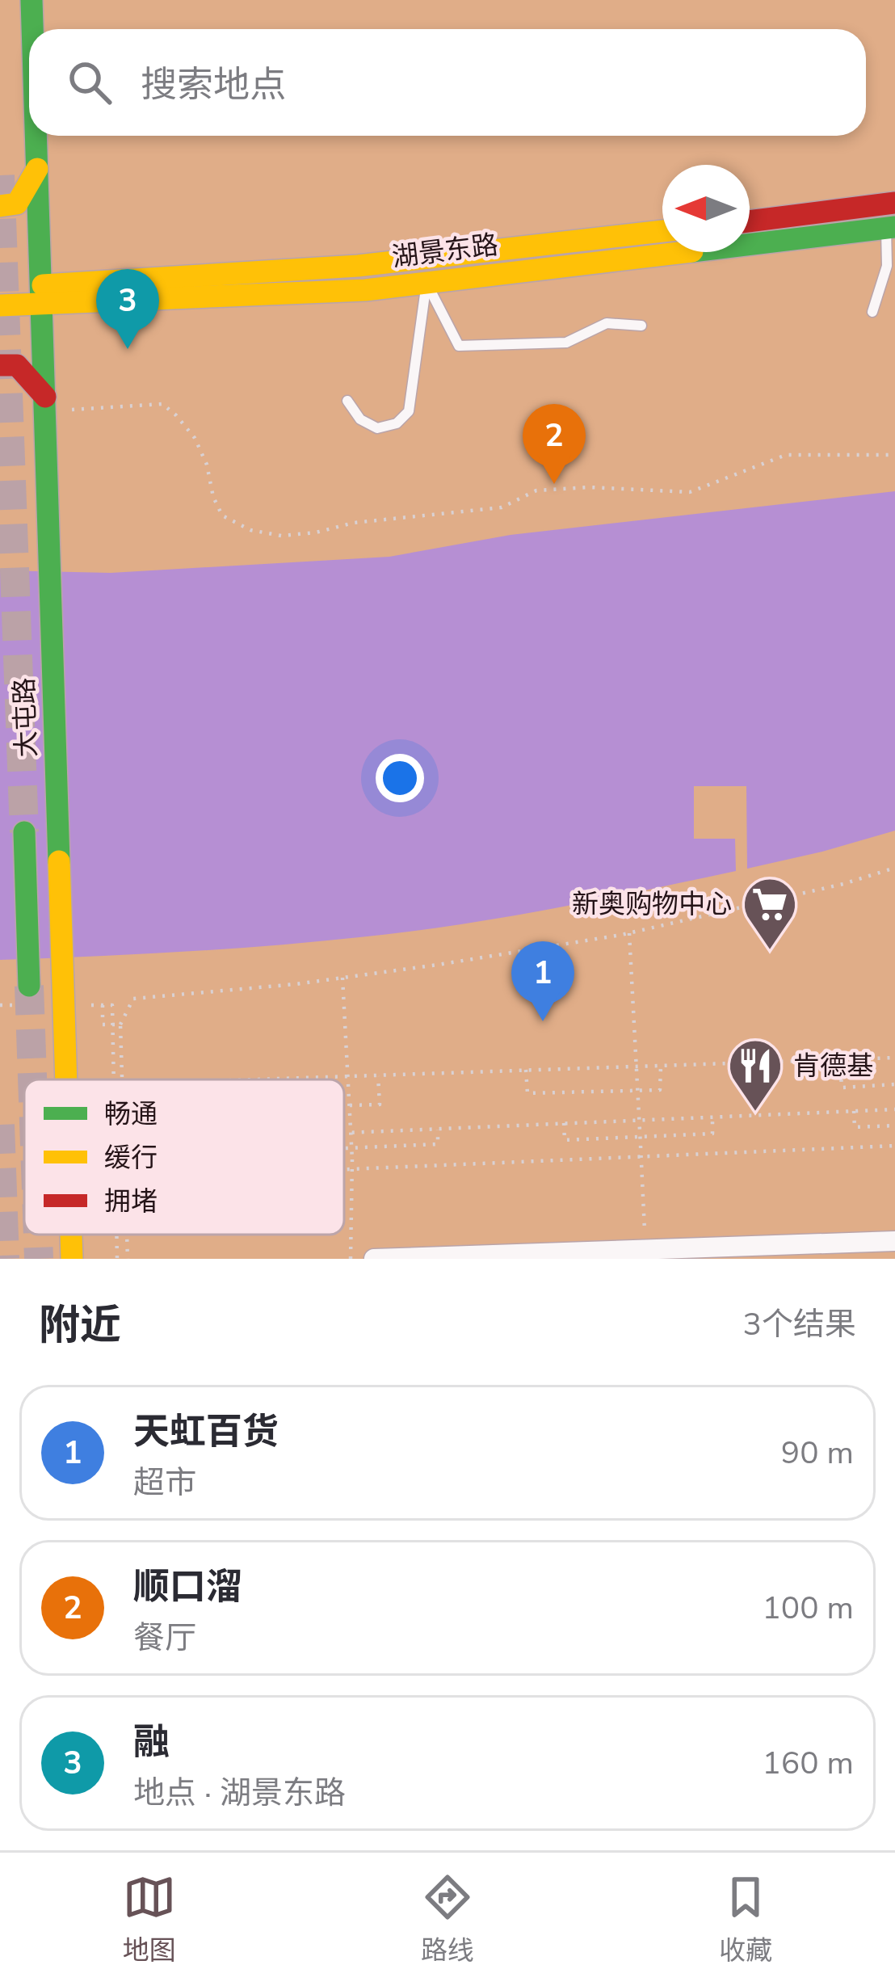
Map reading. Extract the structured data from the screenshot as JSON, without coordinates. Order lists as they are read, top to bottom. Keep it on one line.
{"streets":{"street":["湖景东路","大屯路"]},"crossings":[["湖景东路","大屯路"]],"places":{"supermarket":["新奥购物中心"],"restaurant":["肯德基"]},"legend":["畅通","缓行","拥堵"],"north":"left","page":{"search":"搜索地点","pins":["3","2","1"],"heading":["附近","3个结果"],"list":[{"mark":"1","name":"天虹百货","note":"超市","value":"90 m"},{"mark":"2","name":"顺口溜","note":"餐厅","value":"100 m"},{"mark":"3","name":"融","note":"地点 · 湖景东路","value":"160 m"}],"nav":["地图","路线","收藏"]}}
